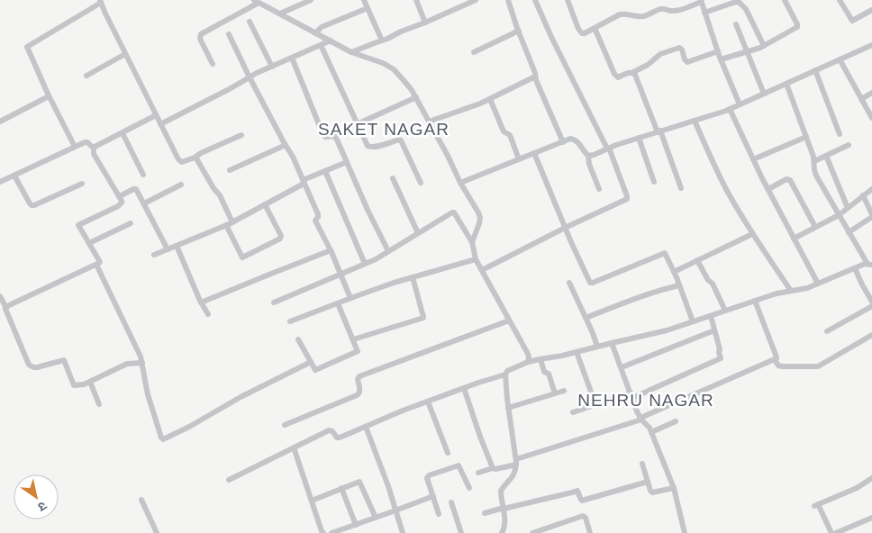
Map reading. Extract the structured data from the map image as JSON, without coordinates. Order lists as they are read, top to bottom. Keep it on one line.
{"districts":["SAKET NAGAR","NEHRU NAGAR"],"north":"bottom right"}
